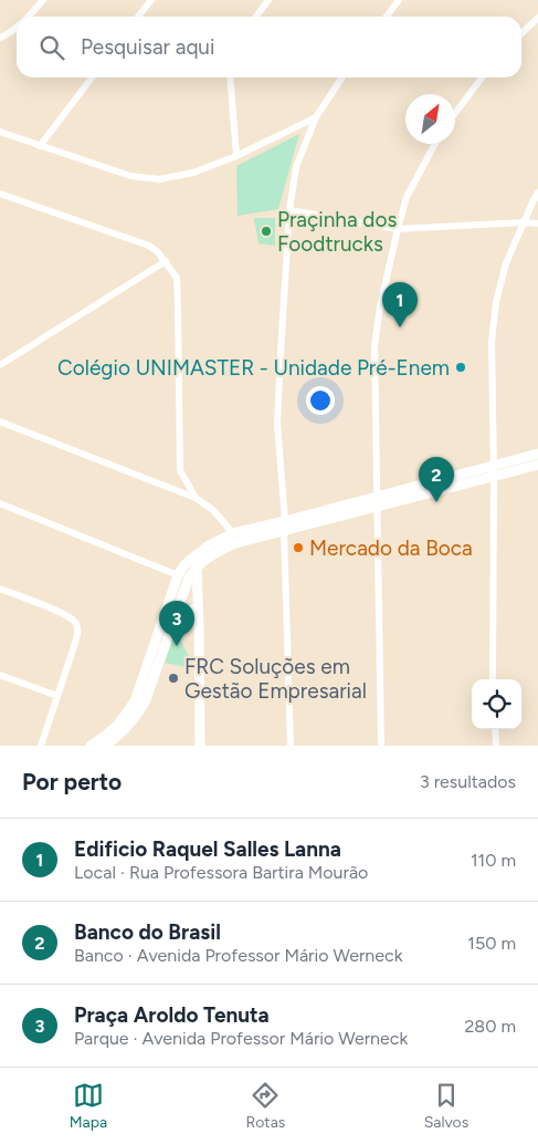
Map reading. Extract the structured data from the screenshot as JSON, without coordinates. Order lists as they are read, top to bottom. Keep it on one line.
{"places":["Praçinha dos Foodtrucks","Colégio UNIMASTER - Unidade Pré-Enem","Mercado da Boca","FRC Soluções em Gestão Empresarial"],"north":"top right","page":{"search":"Pesquisar aqui","pins":["1","2","3"],"heading":["Por perto","3 resultados"],"list":[{"mark":"1","name":"Edificio Raquel Salles Lanna","note":"Local · Rua Professora Bartira Mourão","value":"110 m"},{"mark":"2","name":"Banco do Brasil","note":"Banco · Avenida Professor Mário Werneck","value":"150 m"},{"mark":"3","name":"Praça Aroldo Tenuta","note":"Parque · Avenida Professor Mário Werneck","value":"280 m"}],"nav":["Mapa","Rotas","Salvos"]}}
